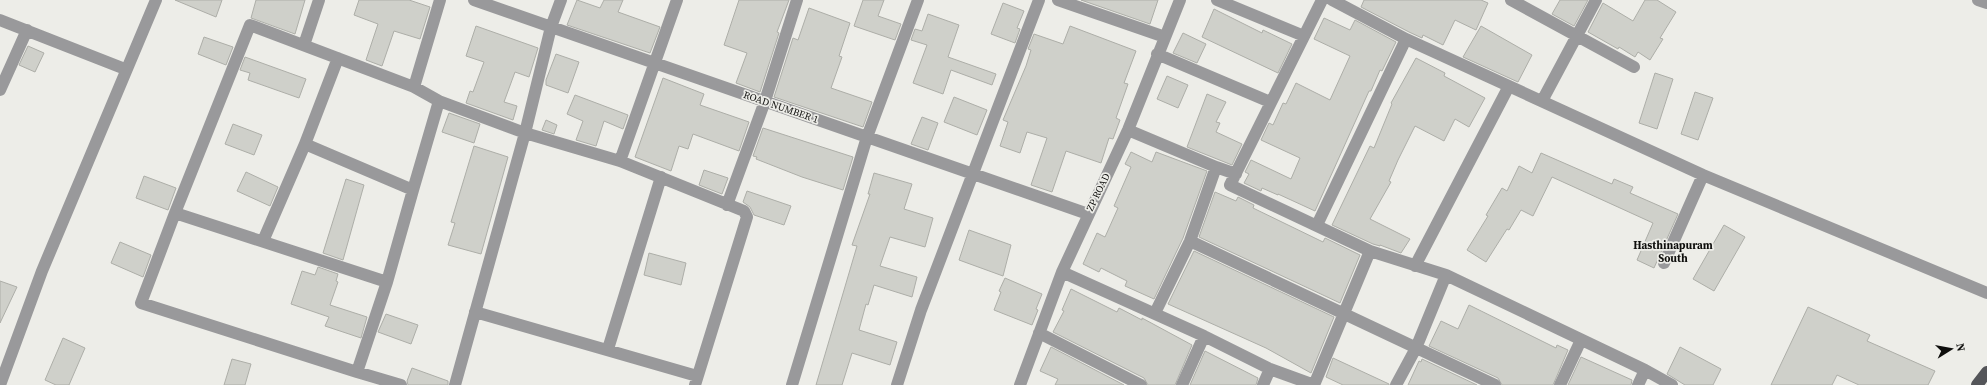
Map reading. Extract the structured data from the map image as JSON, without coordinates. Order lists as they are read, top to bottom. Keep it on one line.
{"streets":{"street":["ROAD NUMBER 1","ZP ROAD"]},"crossings":[["ROAD NUMBER 1","ZP ROAD"]],"districts":["Hasthinapuram South"],"north":"right"}
